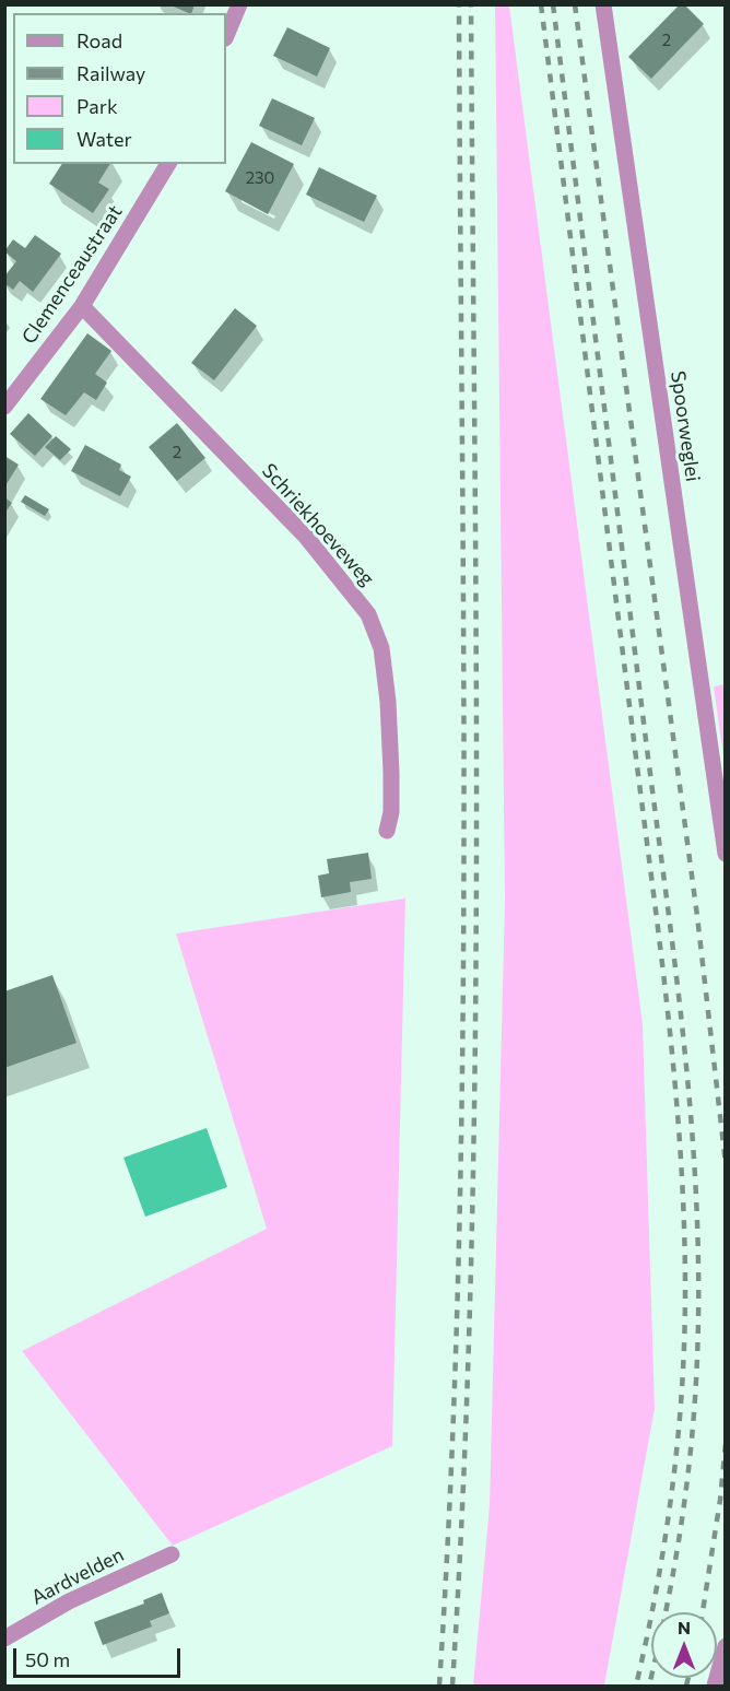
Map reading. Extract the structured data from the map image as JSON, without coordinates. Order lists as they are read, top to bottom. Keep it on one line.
{"streets":{"street":["Clemenceaustraat","Spoorweglei","Schriekhoeveweg","Aardvelden"]},"crossings":[["Clemenceaustraat","Schriekhoeveweg"]],"house_numbers":["2","230","2"],"legend":["Road","Railway","Park","Water"],"scale_bar":"50 m","north":"top"}
